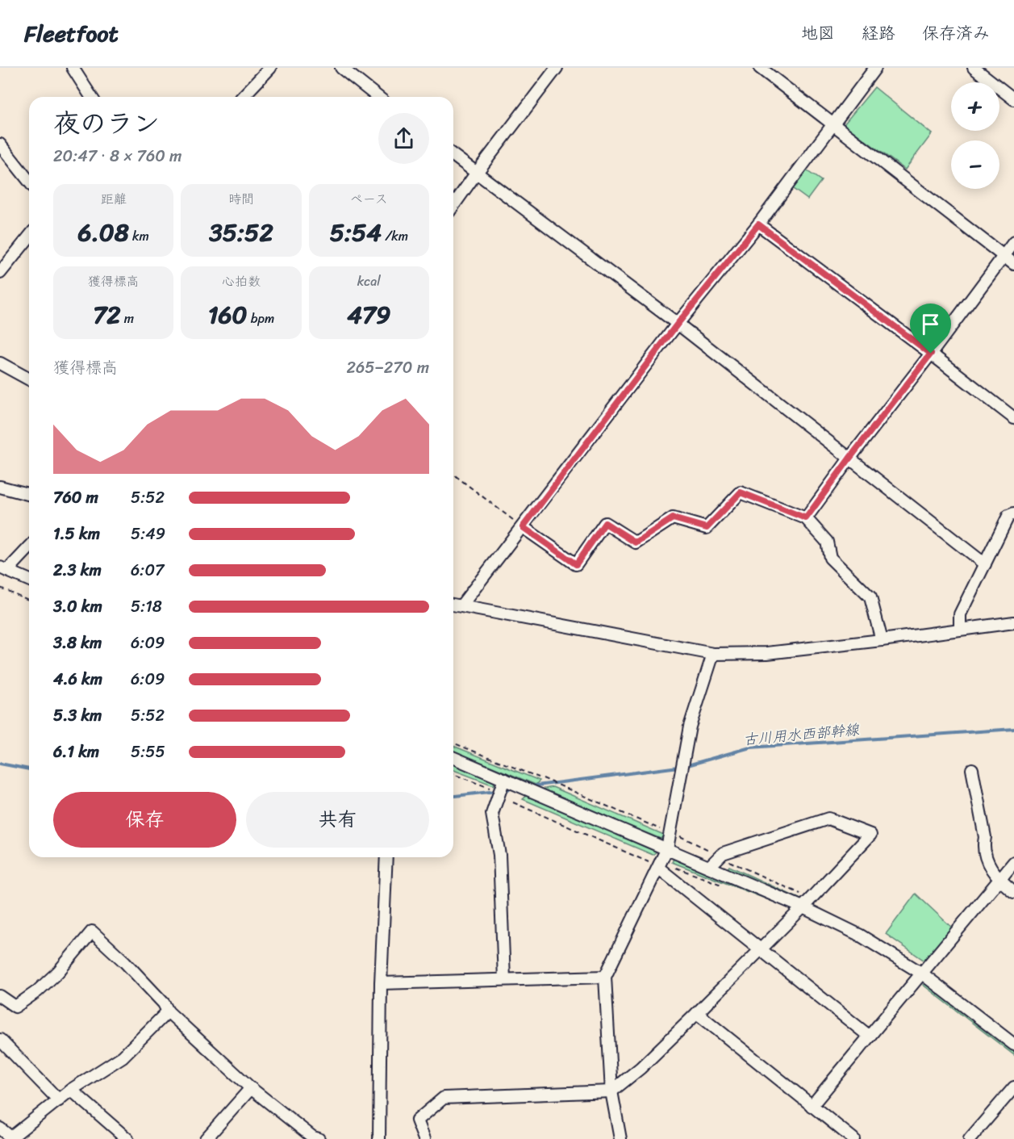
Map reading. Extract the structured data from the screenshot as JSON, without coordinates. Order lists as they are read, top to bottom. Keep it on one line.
{"water":["古川用水西部幹線"],"page":{"header":"Fleetfoot","nav":["地図","経路","保存済み"],"map_buttons":["+","−"],"heading":["夜のラン","20:47 · 8 × 760 m"],"stats":[["距離","6.08 km"],["時間","35:52"],["ペース","5:54 /km"],["獲得標高","72 m"],["心拍数","160 bpm"],["kcal","479"]],"chart":["獲得標高","265–270 m"],"list":[{"name":"760 m","note":"5:52"},{"name":"1.5 km","note":"5:49"},{"name":"2.3 km","note":"6:07"},{"name":"3.0 km","note":"5:18"},{"name":"3.8 km","note":"6:09"},{"name":"4.6 km","note":"6:09"},{"name":"5.3 km","note":"5:52"},{"name":"6.1 km","note":"5:55"}],"buttons":["保存","共有"]}}
